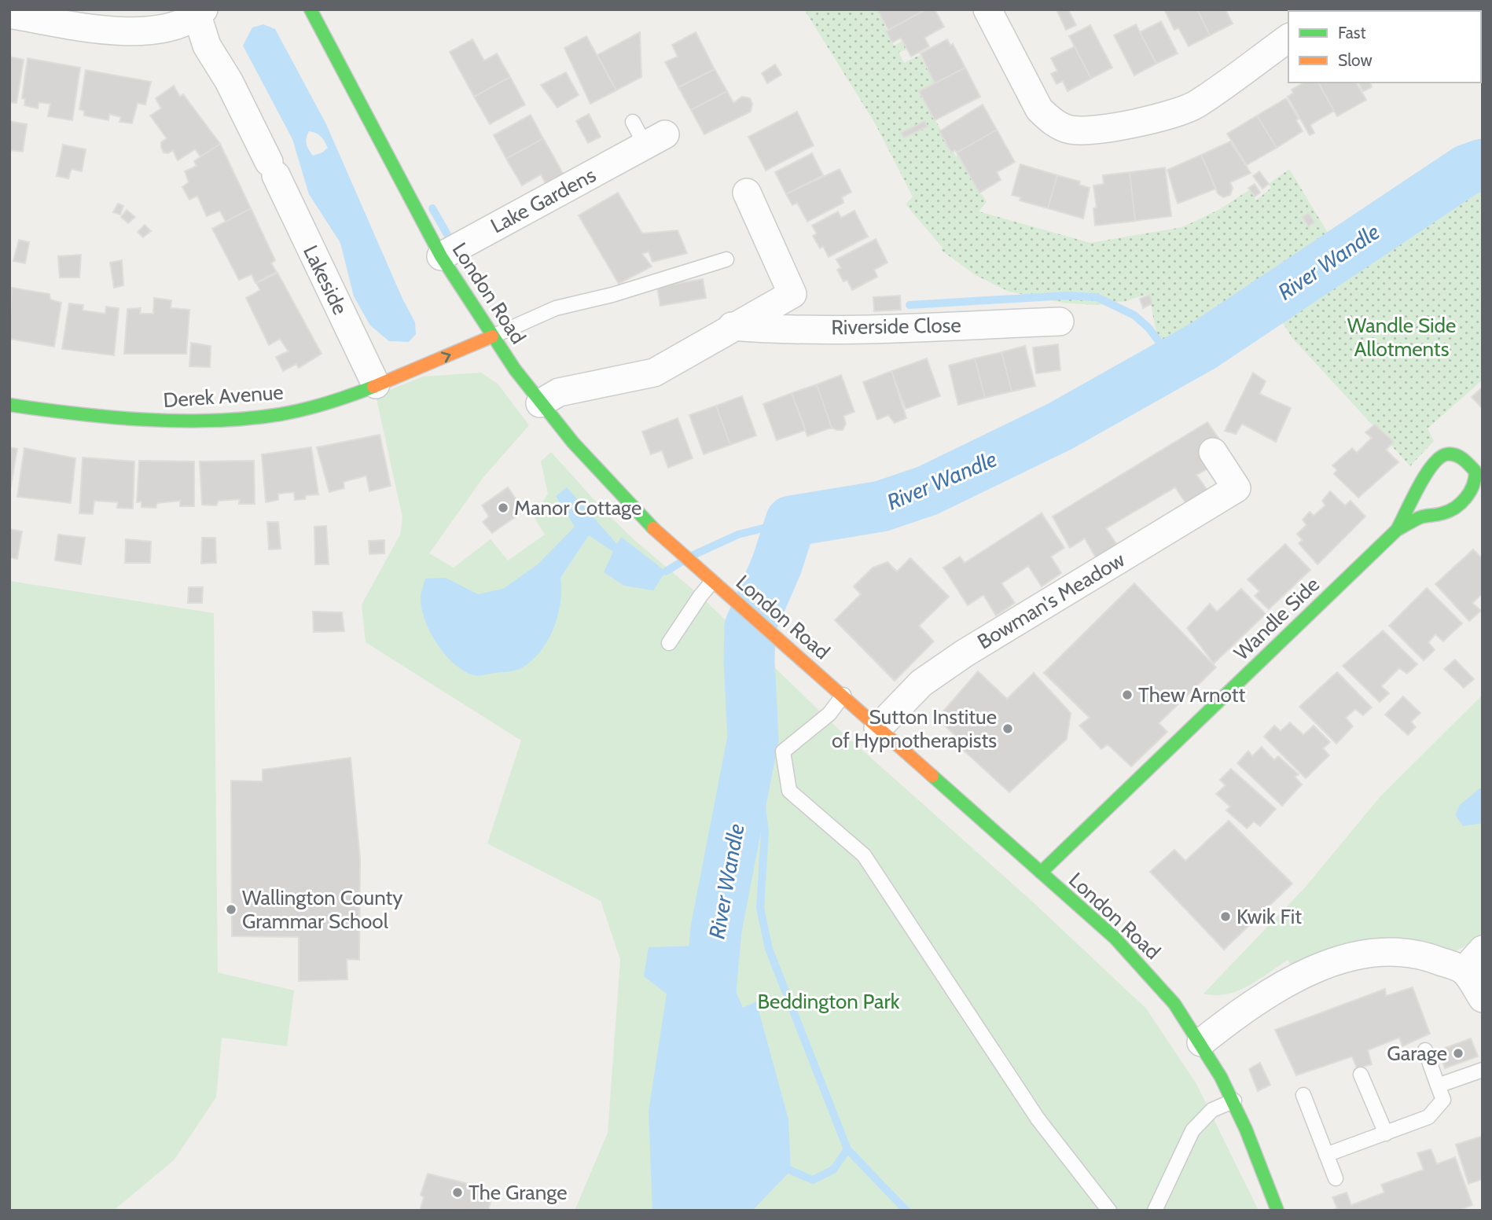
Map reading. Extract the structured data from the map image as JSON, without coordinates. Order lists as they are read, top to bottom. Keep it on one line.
{"streets":{"main road":["London Road","Derek Avenue","Wandle Side"],"street":["Lake Gardens","Lakeside","Riverside Close","Bowman's Meadow"]},"crossings":[["Lake Gardens","London Road"],["Lakeside","Derek Avenue"],["London Road","Derek Avenue"],["London Road","Bowman's Meadow"],["London Road","Wandle Side"]],"water":["River Wandle"],"parks":["Wandle Side Allotments","Beddington Park"],"places":["Manor Cottage","Thew Arnott","Sutton Institue of Hypnotherapists","Wallington County Grammar School","Kwik Fit","Garage","The Grange"],"legend":["Fast","Slow"]}
